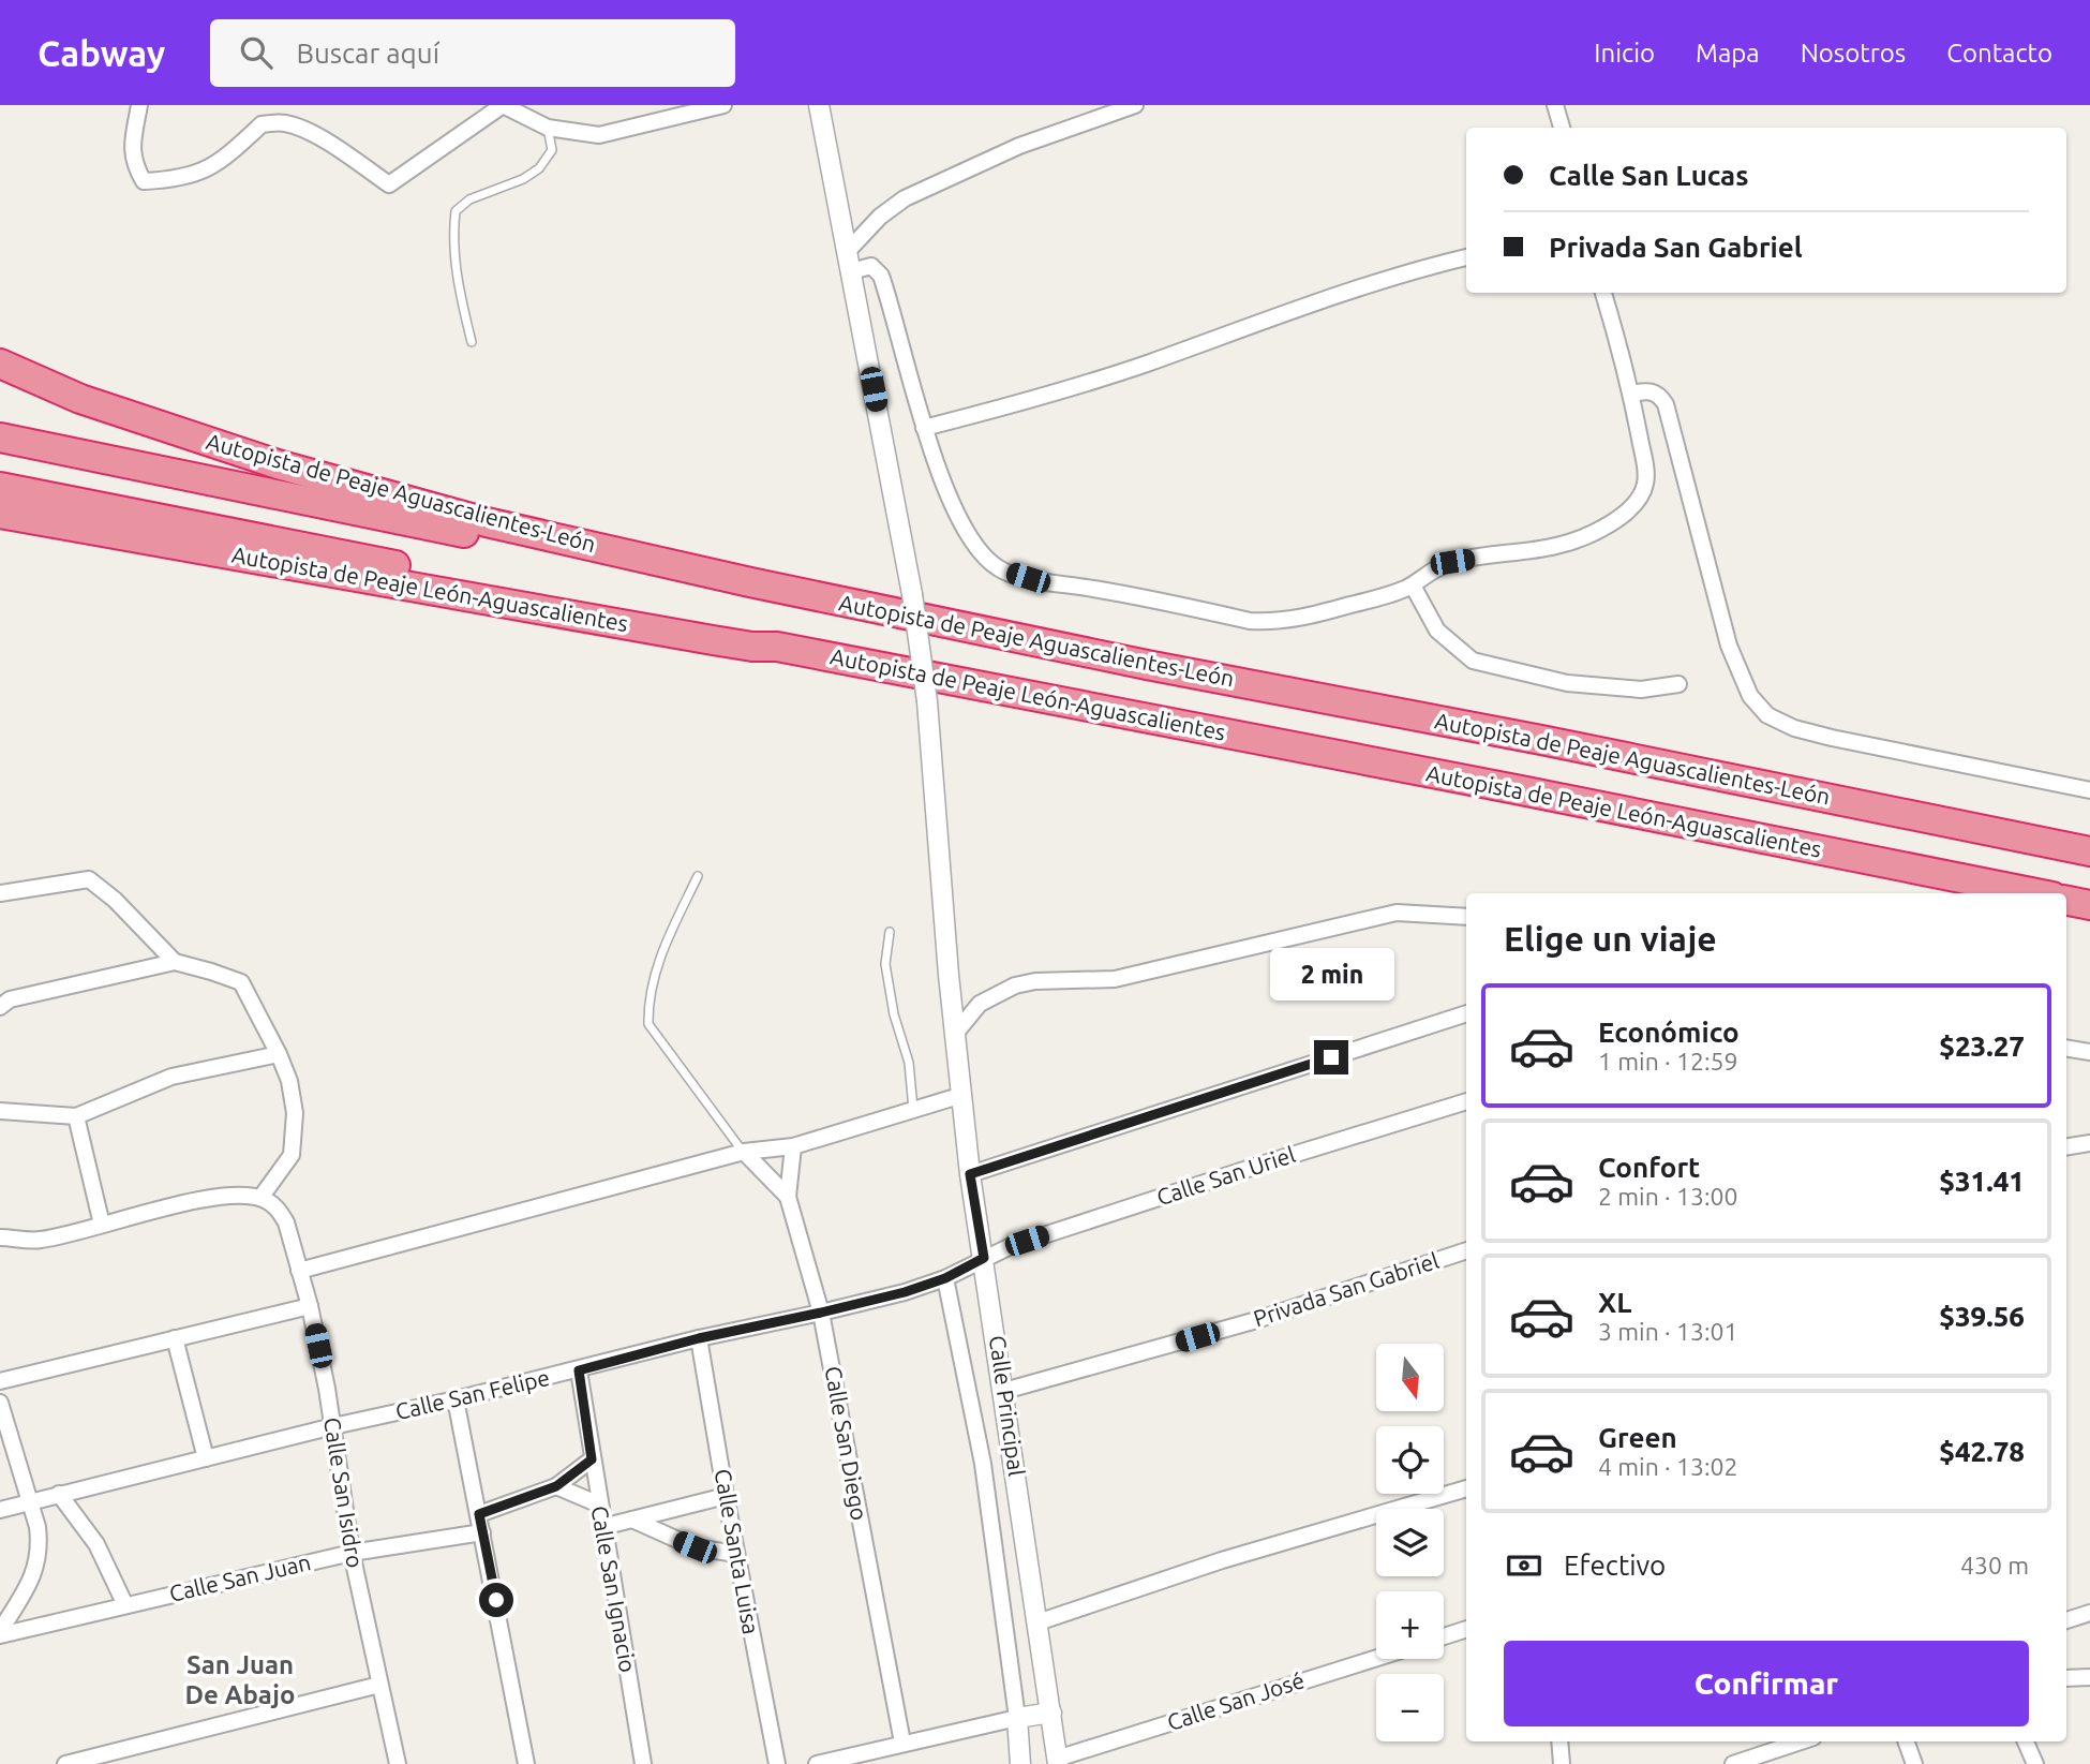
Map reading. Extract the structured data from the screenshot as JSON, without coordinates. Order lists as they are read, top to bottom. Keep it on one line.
{"streets":{"highway":["Autopista de Peaje Aguascalientes-León","Autopista de Peaje León-Aguascalientes"],"street":["Calle San Uriel","Privada San Gabriel","Calle San Felipe","Calle Principal","Calle San Diego","Calle San Isidro","Calle Santa Luisa","Calle San Juan","Calle San Ignacio","Calle San José"]},"crossings":[["Calle San Uriel","Calle San Felipe"],["Calle San Uriel","Calle Principal"],["Privada San Gabriel","Calle Principal"],["Calle San Felipe","Calle Principal"],["Calle San Felipe","Calle San Diego"],["Calle San Felipe","Calle San Isidro"],["Calle San Felipe","Calle Santa Luisa"],["Calle San Felipe","Calle San Ignacio"],["Calle Principal","Calle San José"],["Calle San Isidro","Calle San Juan"]],"districts":["San Juan De Abajo"],"north":"bottom","page":{"header":"Cabway","search":"Buscar aquí","nav":["Inicio","Mapa","Nosotros","Contacto"],"banner":["Calle San Lucas","Privada San Gabriel"],"heading":"Elige un viaje","bubble":"2 min","list":[{"name":"Económico","note":"1 min · 12:59","value":"$23.27"},{"name":"Confort","note":"2 min · 13:00","value":"$31.41"},{"name":"XL","note":"3 min · 13:01","value":"$39.56"},{"name":"Green","note":"4 min · 13:02","value":"$42.78"}],"map_buttons":["+","−"],"pay":["Efectivo","430 m"],"buttons":"Confirmar"}}
